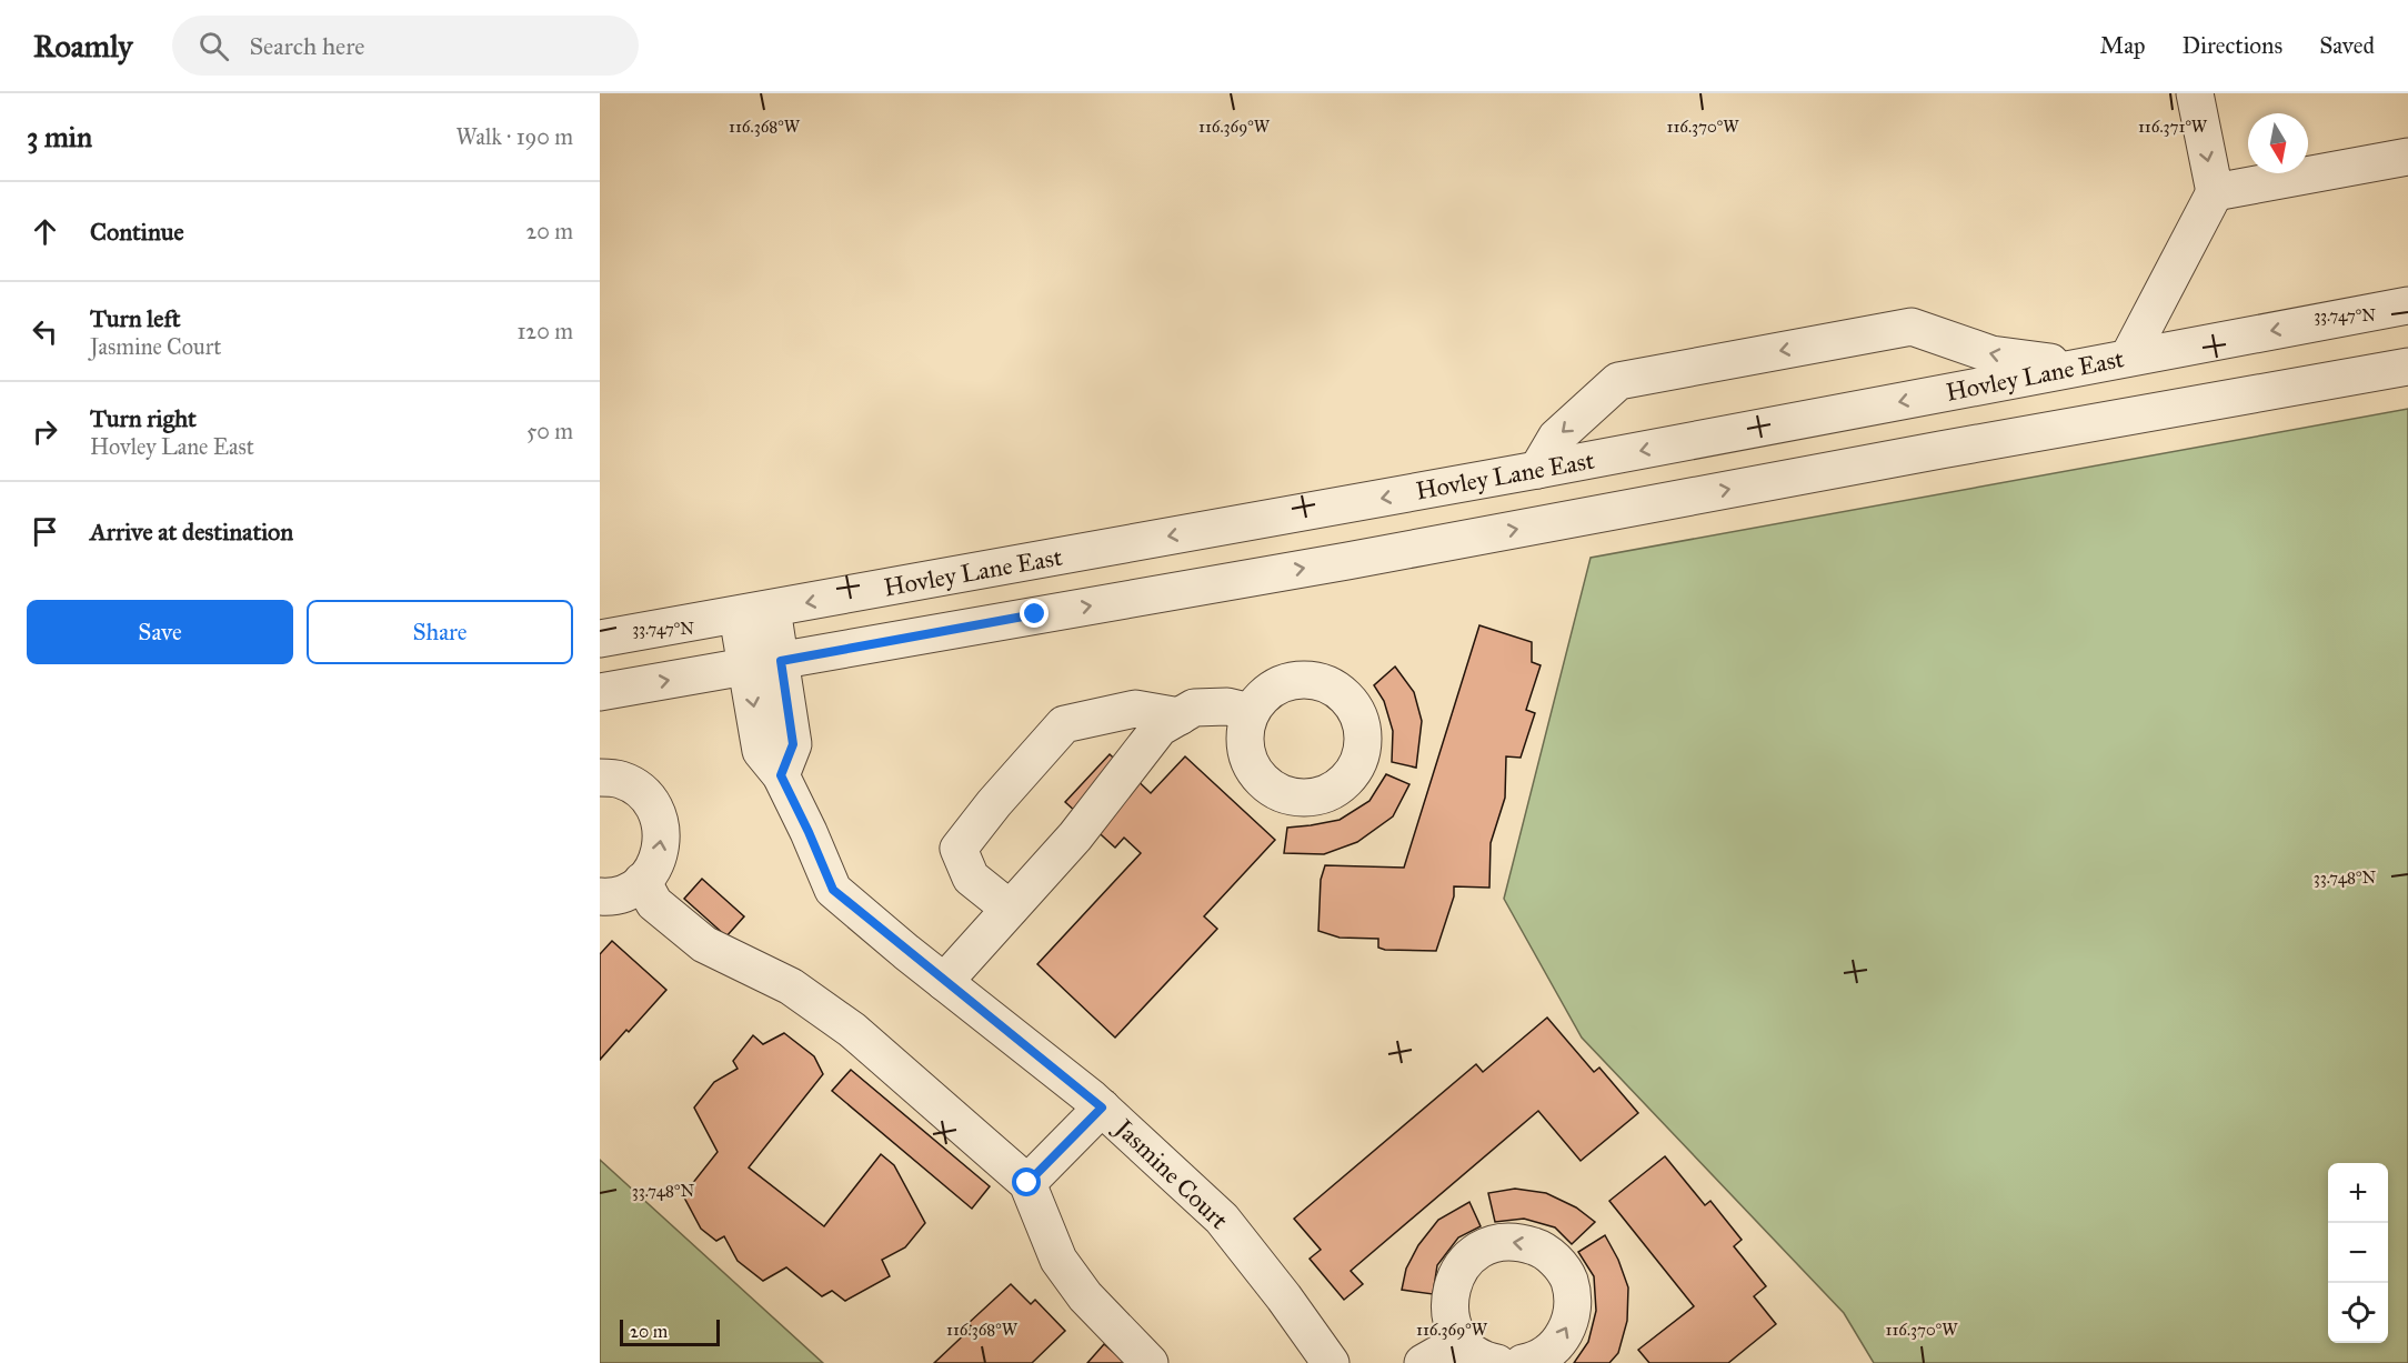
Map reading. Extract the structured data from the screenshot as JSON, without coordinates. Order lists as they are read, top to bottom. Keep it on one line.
{"streets":{"street":["Hovley Lane East","Jasmine Court"]},"crossings":[["Hovley Lane East","Jasmine Court"]],"scale_bar":"20 m","north":"bottom","page":{"header":"Roamly","search":"Search here","nav":["Map","Directions","Saved"],"heading":["3 min","Walk · 190 m"],"list":[["Continue","20 m"],["Turn left","Jasmine Court","120 m"],["Turn right","Hovley Lane East","50 m"],"Arrive at destination"],"buttons":["Save","Share"],"map_buttons":["+","−"],"scale":"20 m"},"coordinates":["116.368°W","116.369°W","116.370°W","116.371°W","33.747°N","33.748°N"]}
